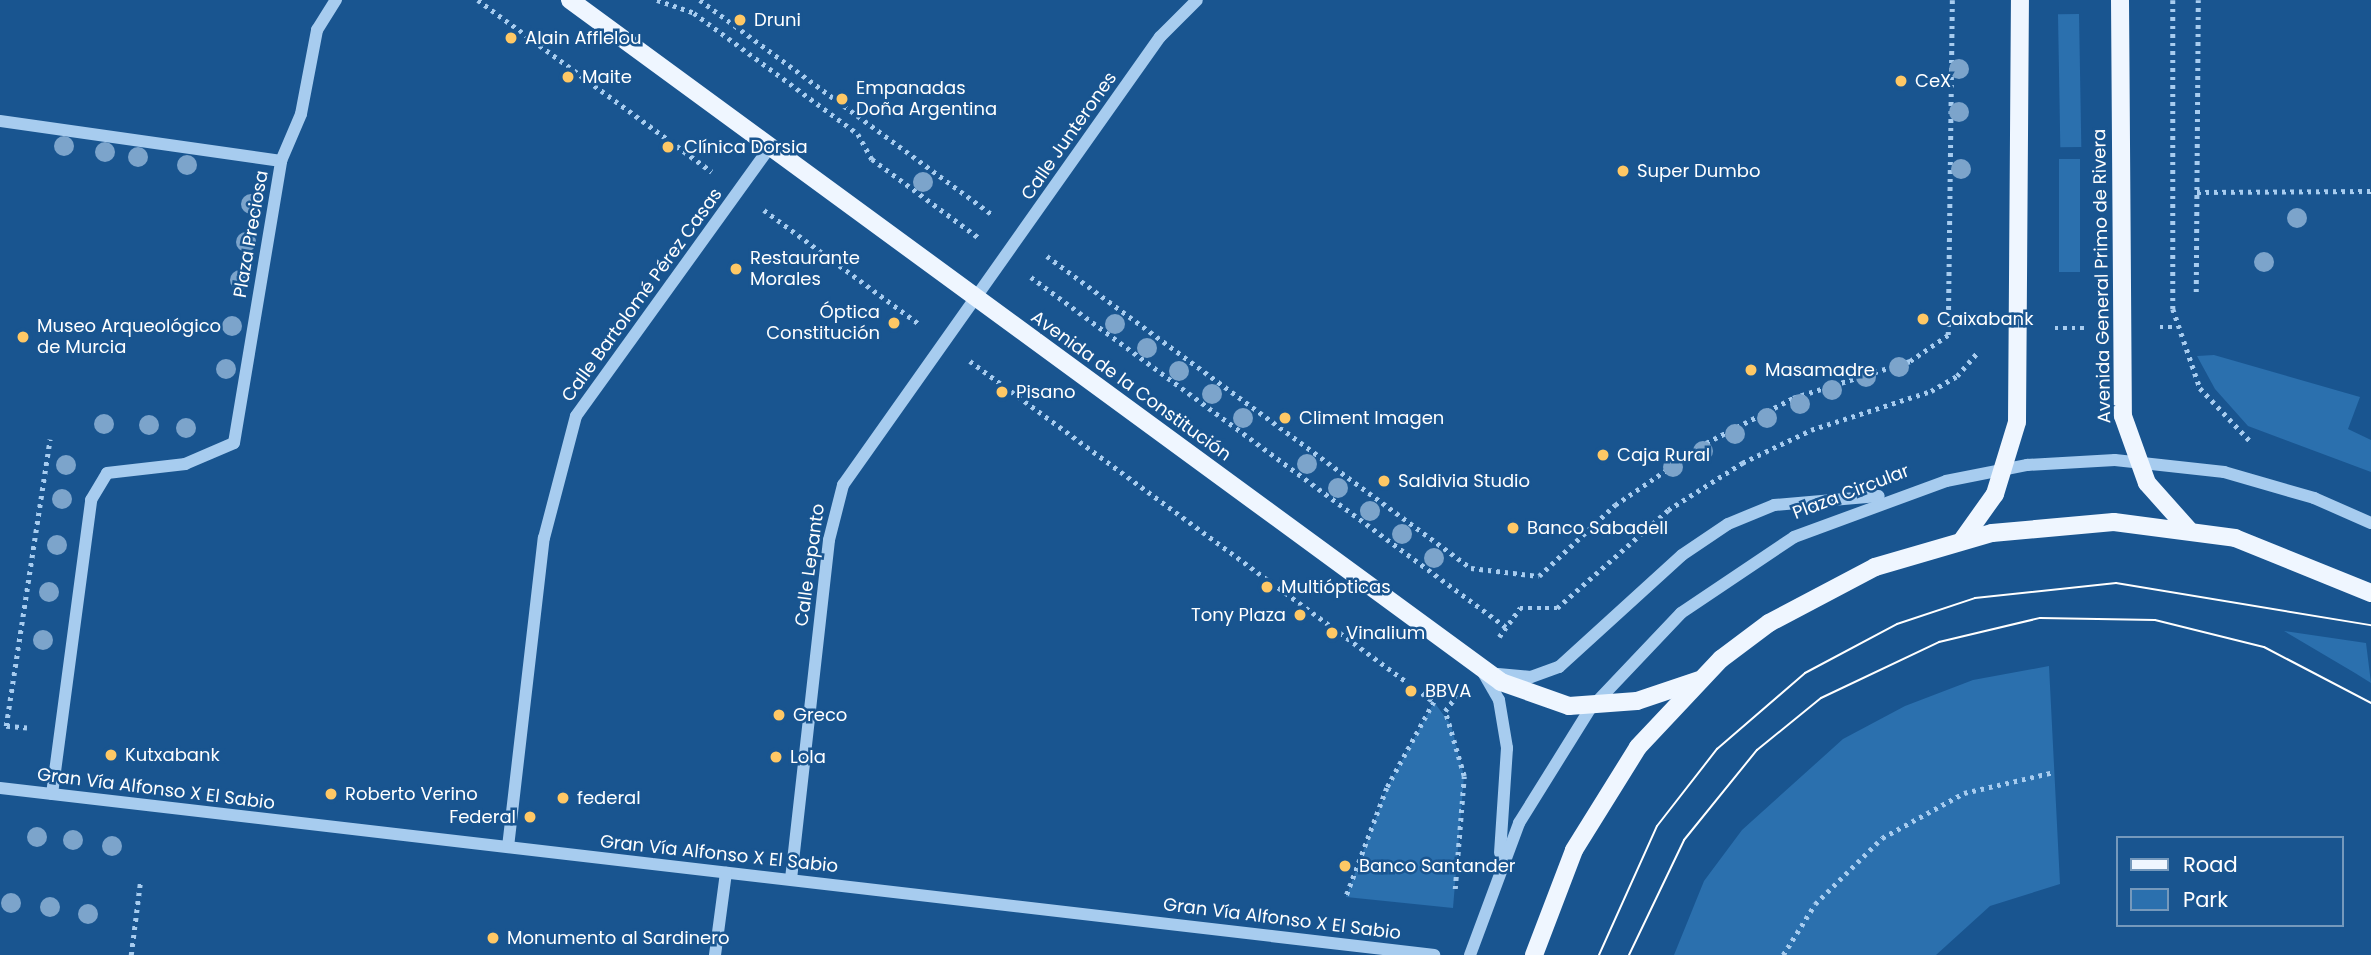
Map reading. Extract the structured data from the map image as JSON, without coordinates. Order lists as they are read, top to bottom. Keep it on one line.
{"streets":{"main road":["Avenida General Primo de Rivera","Avenida de la Constitución"],"street":["Calle Junterones","Plaza Preciosa","Calle Bartolomé Pérez Casas","Plaza Circular","Calle Lepanto","Gran Vía Alfonso X El Sabio"]},"crossings":[["Calle Junterones","Avenida de la Constitución"],["Calle Junterones","Calle Lepanto"],["Plaza Preciosa","Gran Vía Alfonso X El Sabio"],["Avenida General Primo de Rivera","Plaza Circular"],["Calle Bartolomé Pérez Casas","Avenida de la Constitución"],["Calle Bartolomé Pérez Casas","Gran Vía Alfonso X El Sabio"],["Avenida de la Constitución","Plaza Circular"],["Avenida de la Constitución","Calle Lepanto"],["Calle Lepanto","Gran Vía Alfonso X El Sabio"]],"places":["Druni","Alain Afflelou","Maite","CeX","Empanadas Doña Argentina","Clínica Dorsia","Super Dumbo","Restaurante Morales","Caixabank","Óptica Constitución","Museo Arqueológico de Murcia","Masamadre","Pisano","Climent Imagen","Caja Rural","Saldivia Studio","Banco Sabadell","Multiópticas","Tony Plaza","Vinalium","BBVA","Greco","Kutxabank","Lola","Roberto Verino","federal","Federal","Banco Santander","Monumento al Sardinero"],"legend":["Road","Park"]}
